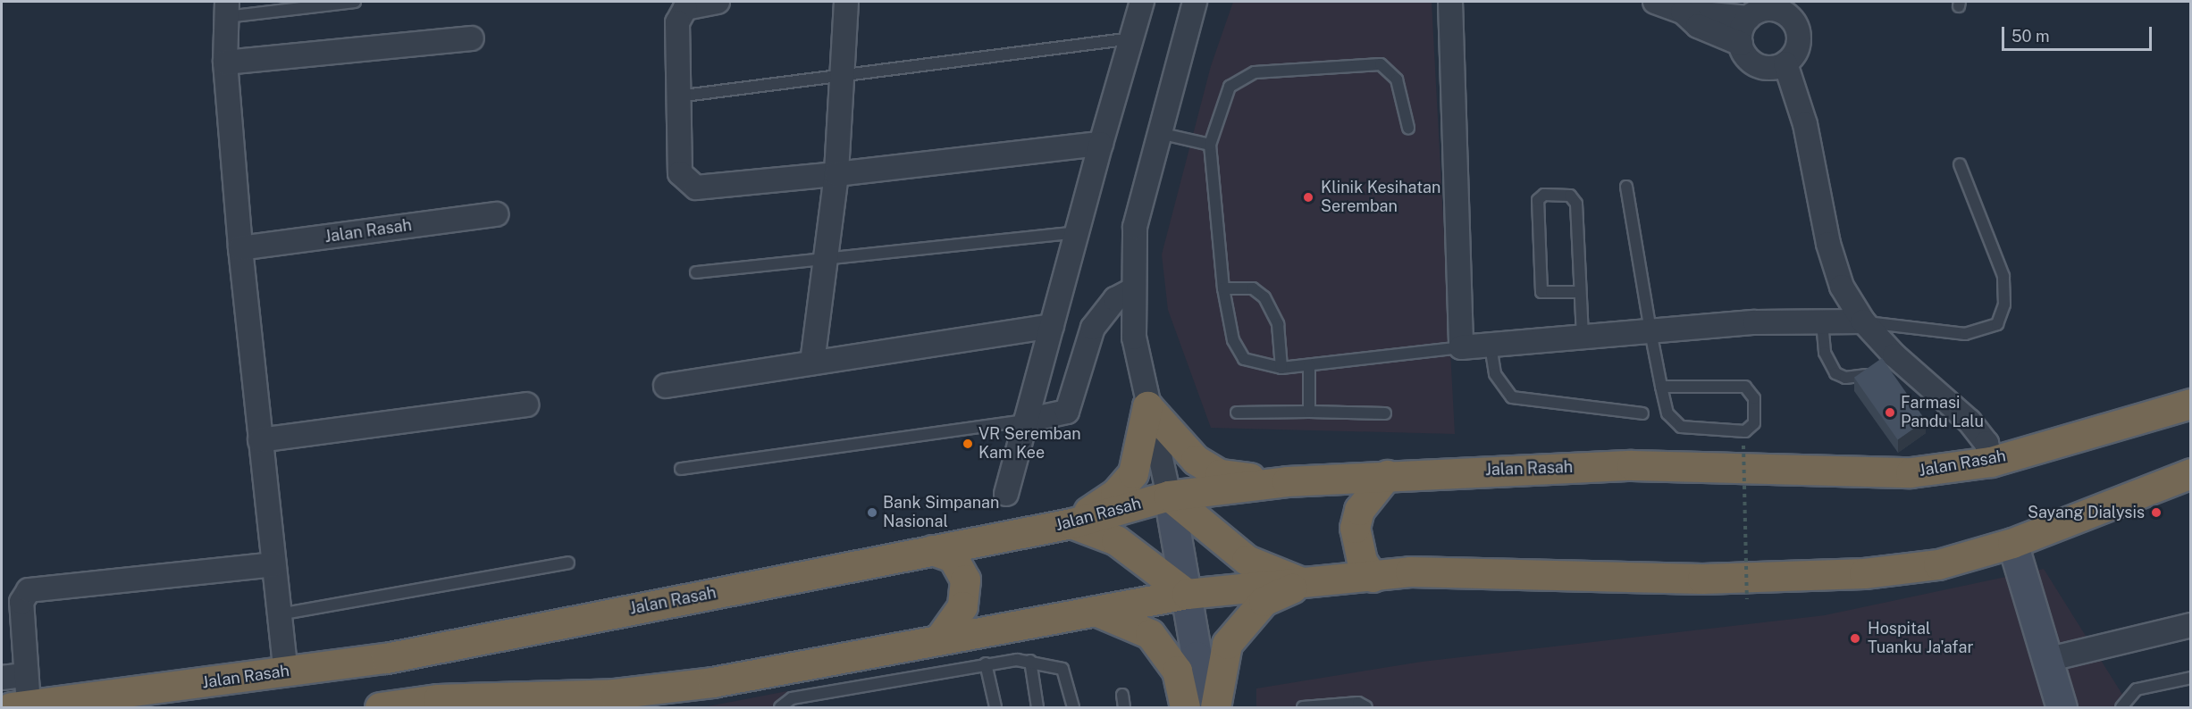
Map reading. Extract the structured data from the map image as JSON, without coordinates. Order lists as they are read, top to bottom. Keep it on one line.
{"streets":{"highway":["Jalan Rasah"]},"places":["Klinik Kesihatan Seremban","Farmasi Pandu Lalu","VR Seremban Kam Kee","Bank Simpanan Nasional","Sayang Dialysis","Hospital Tuanku Ja'afar"],"scale_bar":"50 m"}
